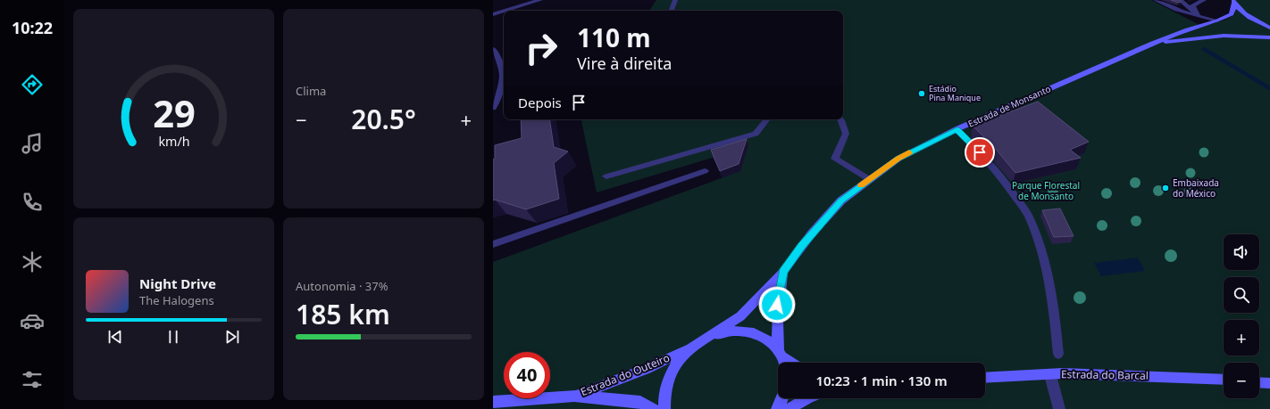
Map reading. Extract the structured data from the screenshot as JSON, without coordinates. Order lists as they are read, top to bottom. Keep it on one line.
{"streets":{"street":["Estrada de Monsanto","Estrada do Outeiro","Estrada do Barcal"]},"crossings":[["Estrada de Monsanto","Estrada do Outeiro"]],"parks":["Parque Florestal de Monsanto"],"places":["Estádio Pina Manique","Embaixada do México"],"page":{"tabs":"10:22","tile":["Clima",["Autonomia · 37%","185 km"]],"turn":["110 m","Vire à direita"],"then":"Depois","heat":["−","20.5°","+"],"map_buttons":["+","−"],"song":["Night Drive","The Halogens"],"limit":"40","trip":"10:23 · 1 min · 130 m","gauge":["29","km/h"]}}
